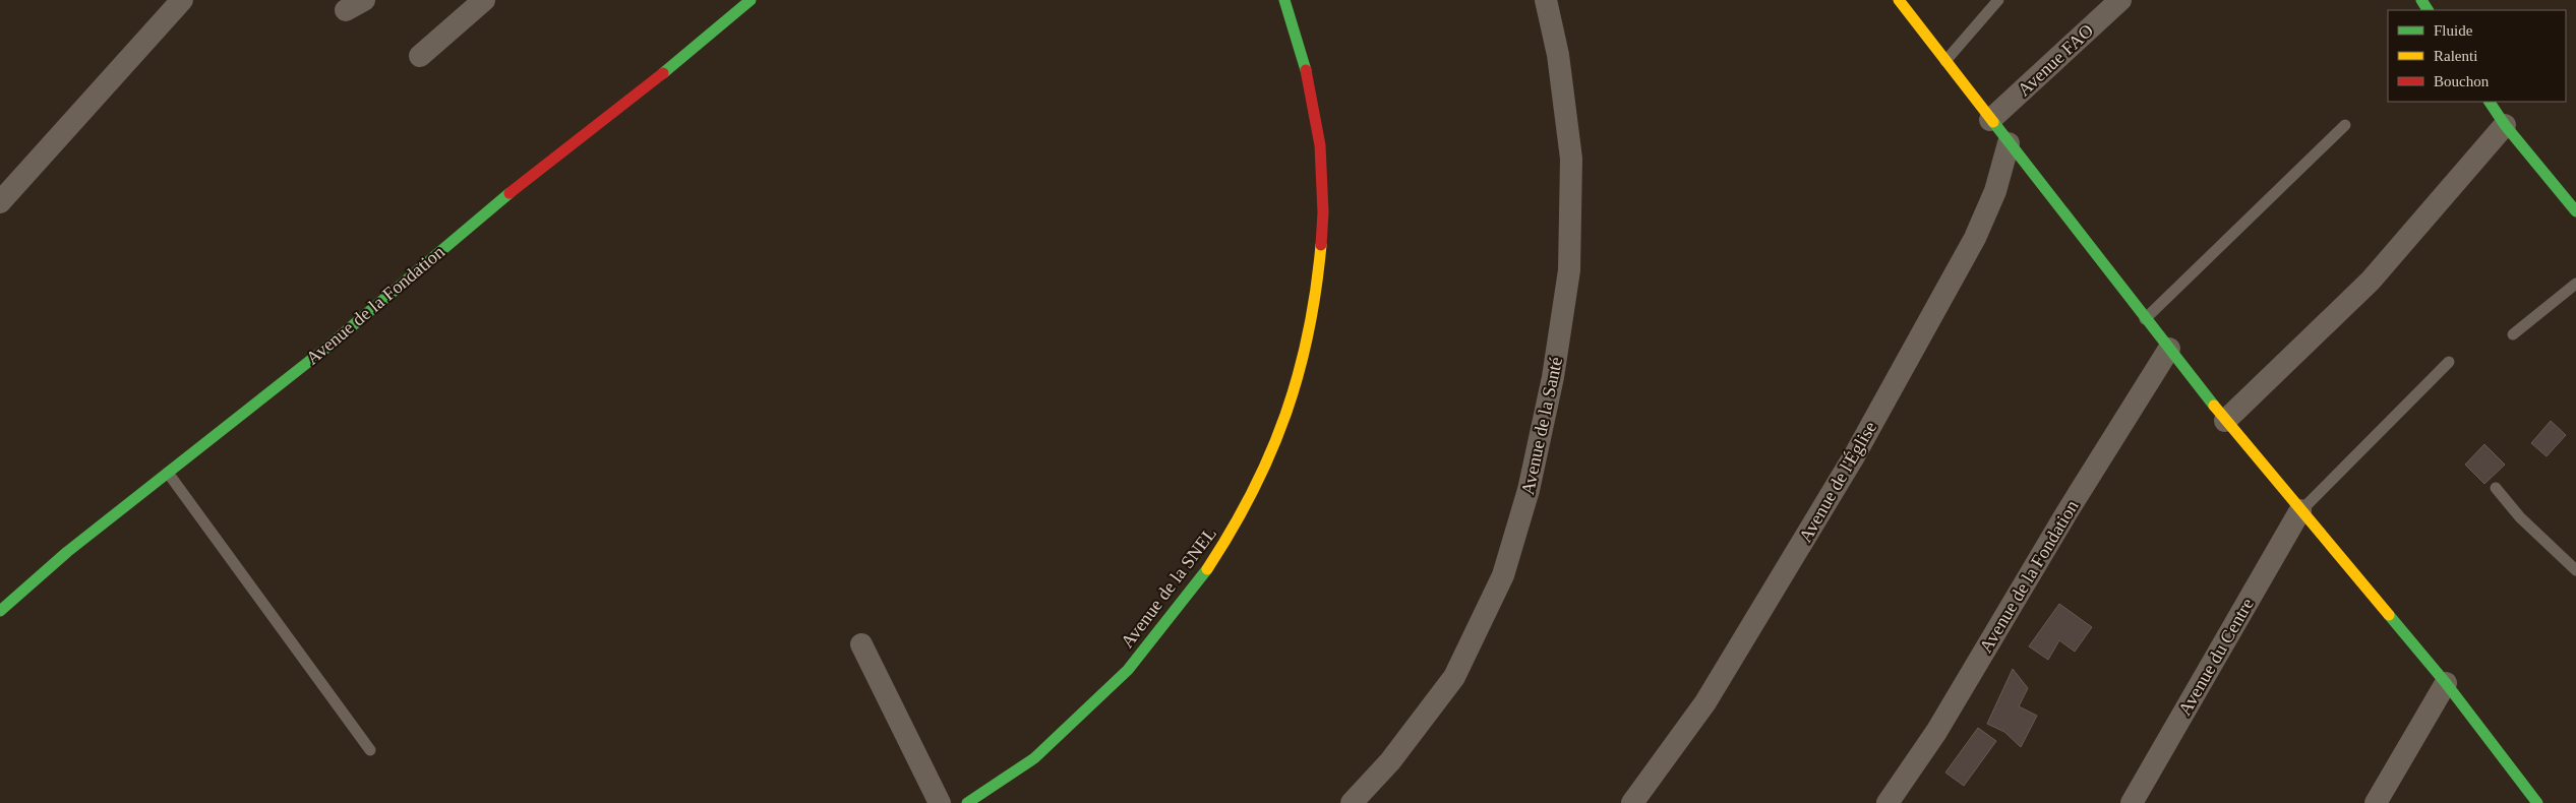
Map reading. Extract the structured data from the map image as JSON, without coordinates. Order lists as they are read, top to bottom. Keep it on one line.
{"streets":{"main road":["Avenue de la Fondation","Avenue de la SNEL"],"street":["Avenue FAO","Avenue de la Santé","Avenue de l'Église","Avenue du Centre"]},"legend":["Fluide","Ralenti","Bouchon"]}
